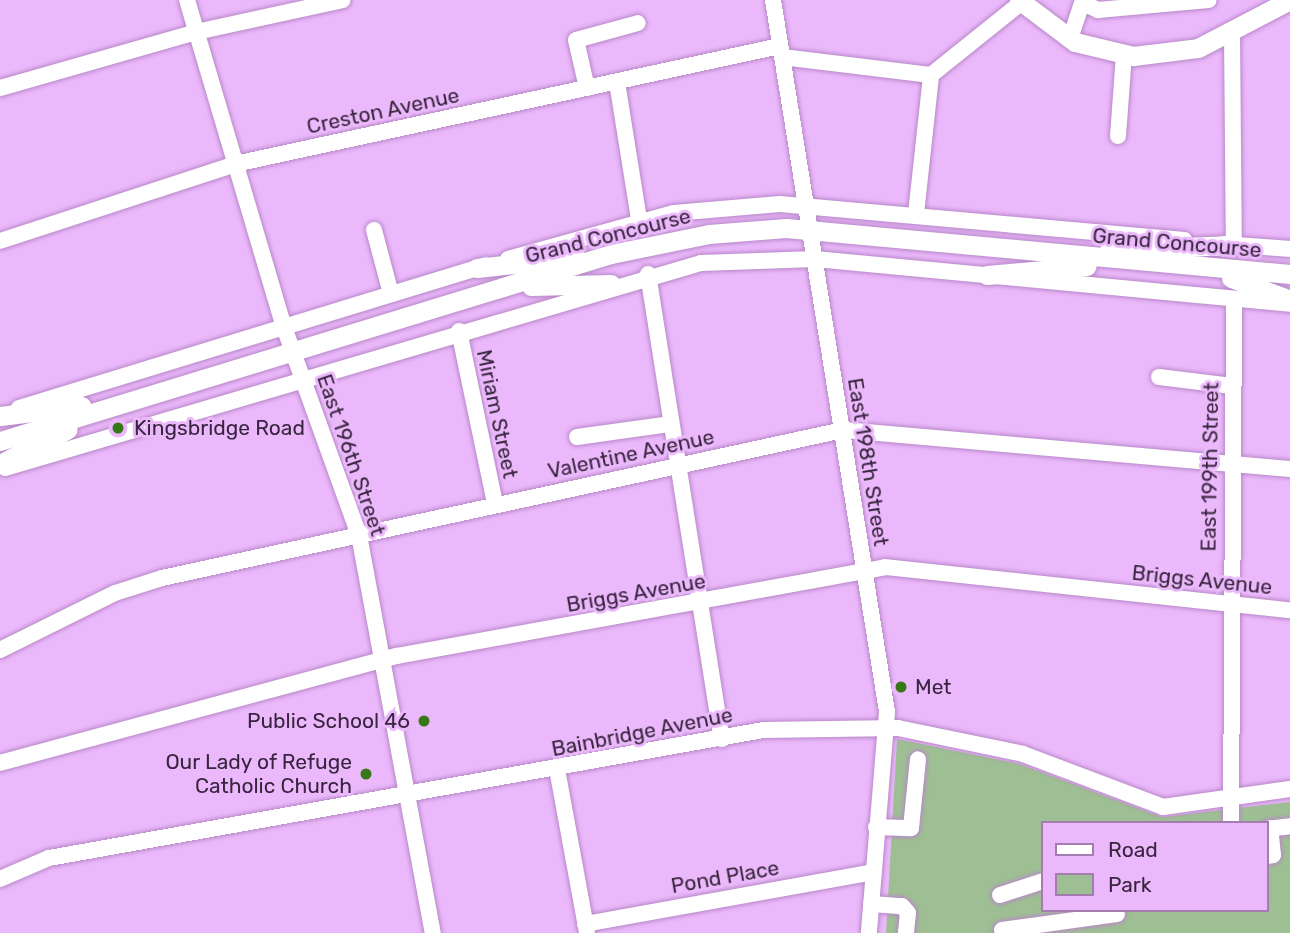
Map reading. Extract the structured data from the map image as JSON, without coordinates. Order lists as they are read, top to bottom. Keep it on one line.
{"streets":{"main road":["Grand Concourse"],"street":["Creston Avenue","Miriam Street","Valentine Avenue","East 196th Street","East 198th Street","East 199th Street","Briggs Avenue","Bainbridge Avenue","Pond Place"]},"crossings":[["Creston Avenue","East 196th Street"],["Creston Avenue","East 198th Street"],["Grand Concourse","East 196th Street"],["Grand Concourse","East 198th Street"],["Miriam Street","Valentine Avenue"],["Valentine Avenue","East 196th Street"],["Valentine Avenue","East 198th Street"],["Valentine Avenue","East 199th Street"],["East 196th Street","Briggs Avenue"],["East 196th Street","Bainbridge Avenue"],["East 198th Street","Briggs Avenue"],["East 198th Street","Bainbridge Avenue"],["East 198th Street","Pond Place"],["East 199th Street","Briggs Avenue"],["East 199th Street","Bainbridge Avenue"]],"places":["Kingsbridge Road","Met","Public School 46","Our Lady of Refuge Catholic Church"],"legend":["Road","Park"]}
